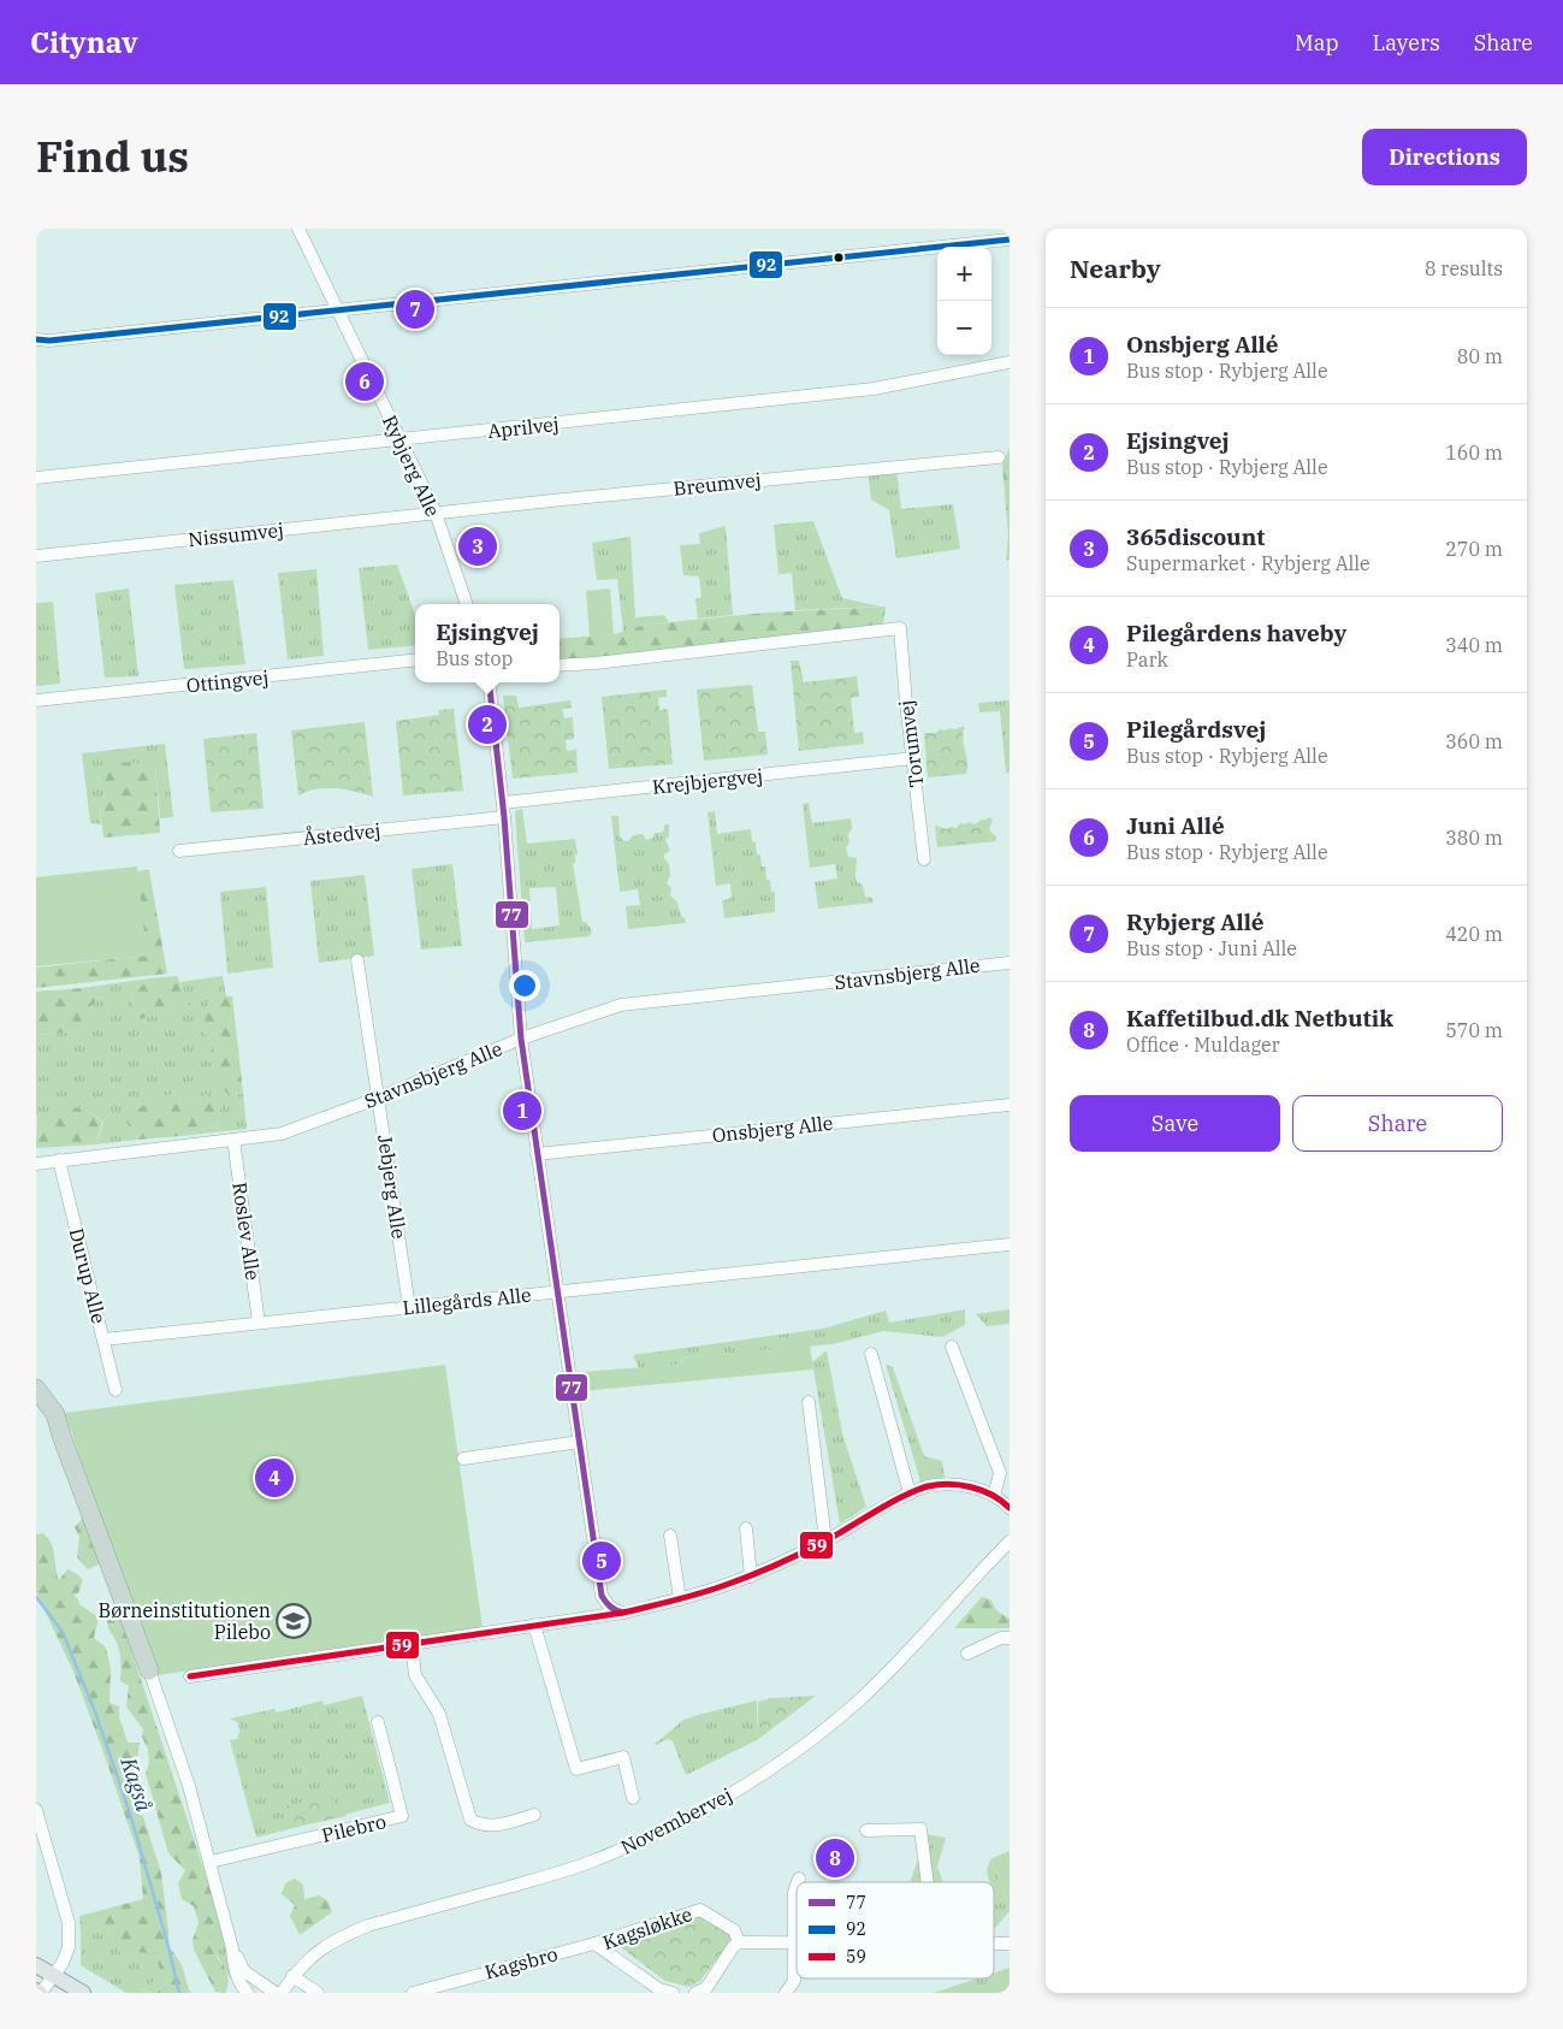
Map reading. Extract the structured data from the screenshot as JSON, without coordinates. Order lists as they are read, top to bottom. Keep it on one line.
{"streets":{"street":["Aprilvej","Rybjerg Alle","Breumvej","Nissumvej","Ottingvej","Torumvej","Krejbjergvej","Åstedvej","Stavnsbjerg Alle","Onsbjerg Alle","Jebjerg Alle","Roslev Alle","Durup Alle","Lillegårds Alle","Novembervej","Pilebro","Kagsløkke","Kagsbro"]},"crossings":[["Aprilvej","Rybjerg Alle"],["Rybjerg Alle","Breumvej"],["Rybjerg Alle","Nissumvej"],["Breumvej","Nissumvej"],["Torumvej","Krejbjergvej"],["Stavnsbjerg Alle","Jebjerg Alle"],["Stavnsbjerg Alle","Roslev Alle"],["Stavnsbjerg Alle","Durup Alle"],["Jebjerg Alle","Lillegårds Alle"],["Roslev Alle","Lillegårds Alle"],["Durup Alle","Lillegårds Alle"],["Kagsløkke","Kagsbro"]],"water":["Kagså"],"places":{"school or university":["Børneinstitutionen Pilebo"]},"lines":["transit line 92","transit line 77","transit line 59"],"legend":["77","92","59"],"page":{"header":"Citynav","nav":["Map","Layers","Share"],"title":"Find us","buttons":["Directions",["Save","Share"]],"heading":["Nearby","8 results"],"map_buttons":["+","−"],"pins":["7","6","3","2","1","4","5","8"],"list":[{"mark":"1","name":"Onsbjerg Allé","note":"Bus stop · Rybjerg Alle","value":"80 m"},{"mark":"2","name":"Ejsingvej","note":"Bus stop · Rybjerg Alle","value":"160 m"},{"mark":"3","name":"365discount","note":"Supermarket · Rybjerg Alle","value":"270 m"},{"mark":"4","name":"Pilegårdens haveby","note":"Park","value":"340 m"},{"mark":"5","name":"Pilegårdsvej","note":"Bus stop · Rybjerg Alle","value":"360 m"},{"mark":"6","name":"Juni Allé","note":"Bus stop · Rybjerg Alle","value":"380 m"},{"mark":"7","name":"Rybjerg Allé","note":"Bus stop · Juni Alle","value":"420 m"},{"mark":"8","name":"Kaffetilbud.dk Netbutik","note":"Office · Muldager","value":"570 m"}],"popup":["Ejsingvej","Bus stop"]}}
